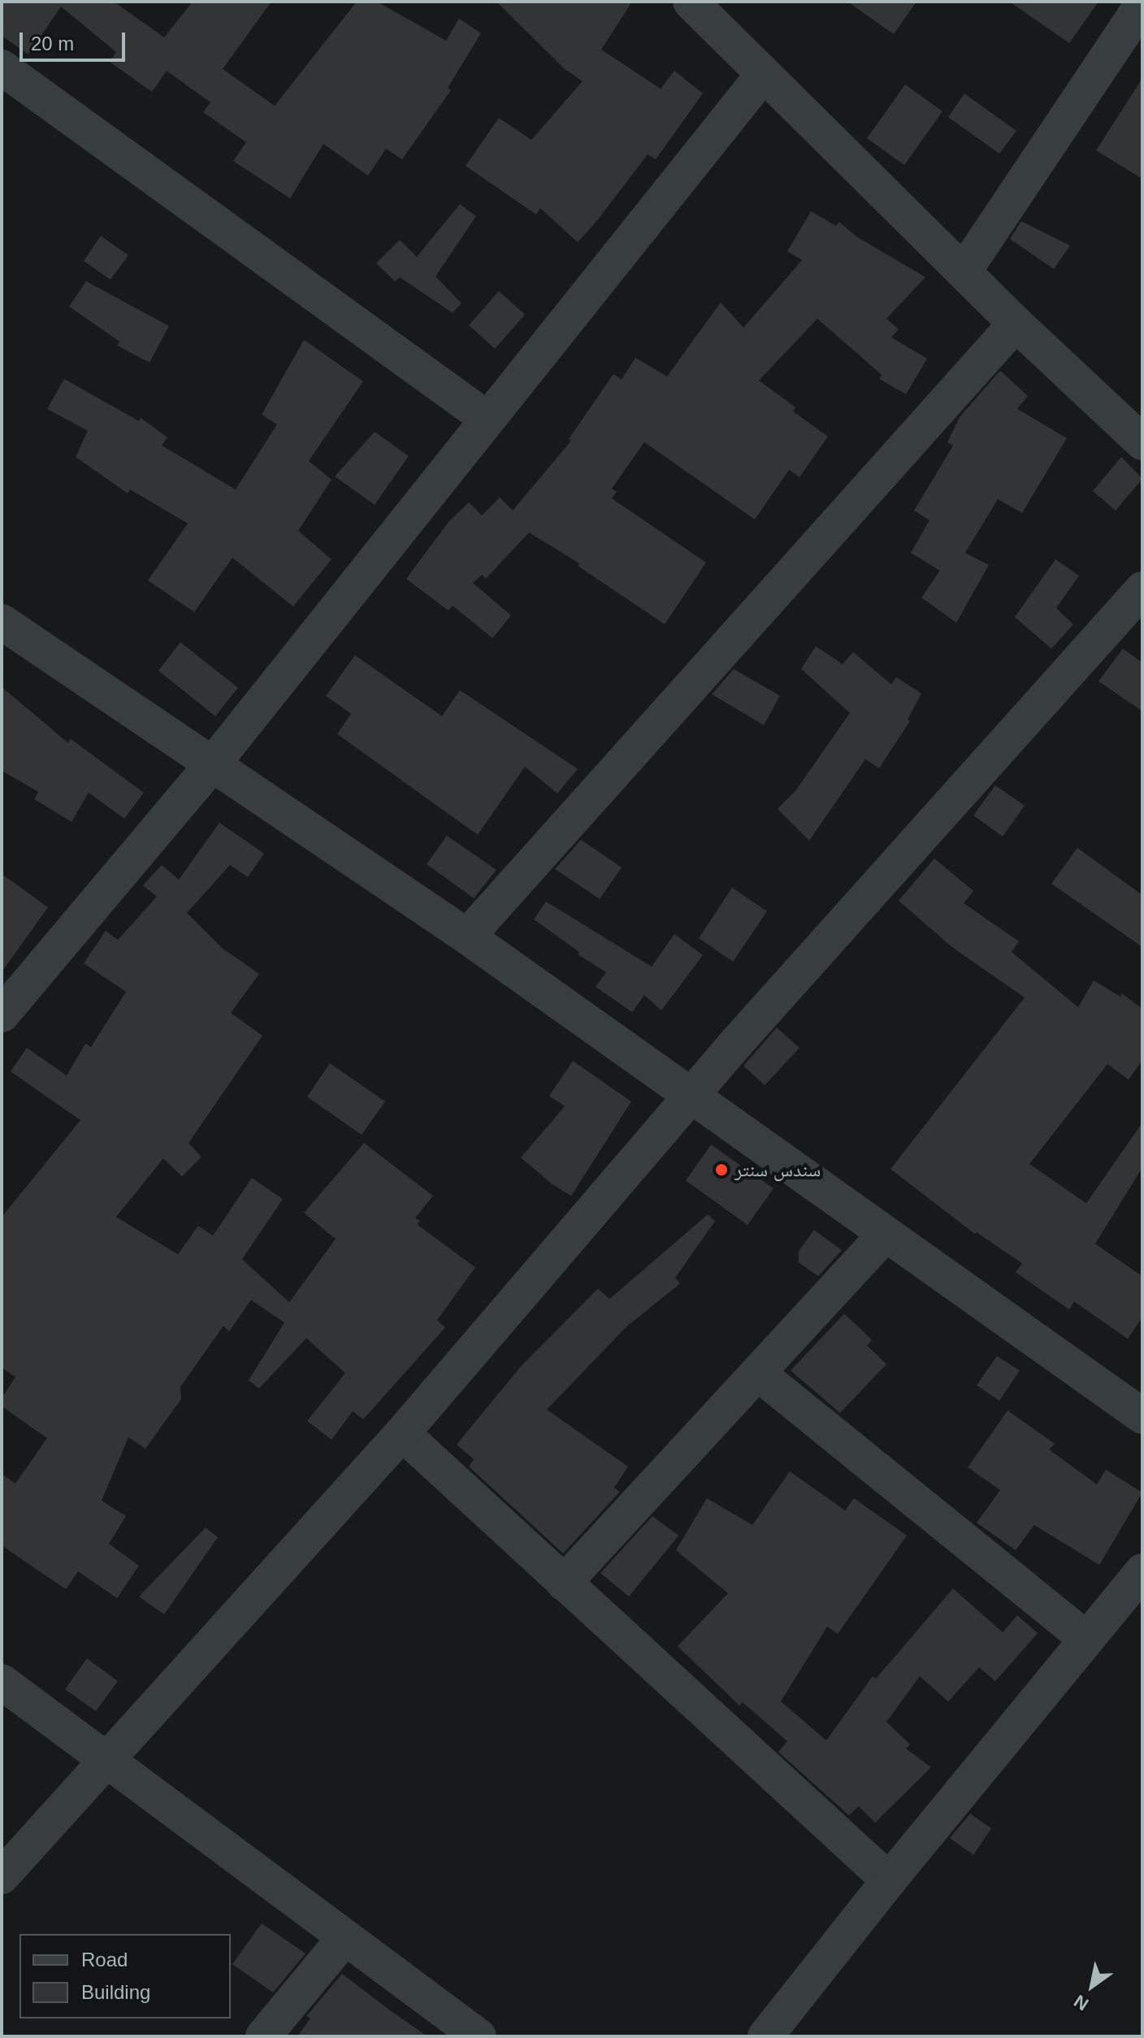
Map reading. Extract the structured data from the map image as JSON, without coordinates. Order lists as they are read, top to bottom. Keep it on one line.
{"places":["سندس سنتر"],"legend":["Road","Building"],"scale_bar":"20 m","north":"bottom left"}
